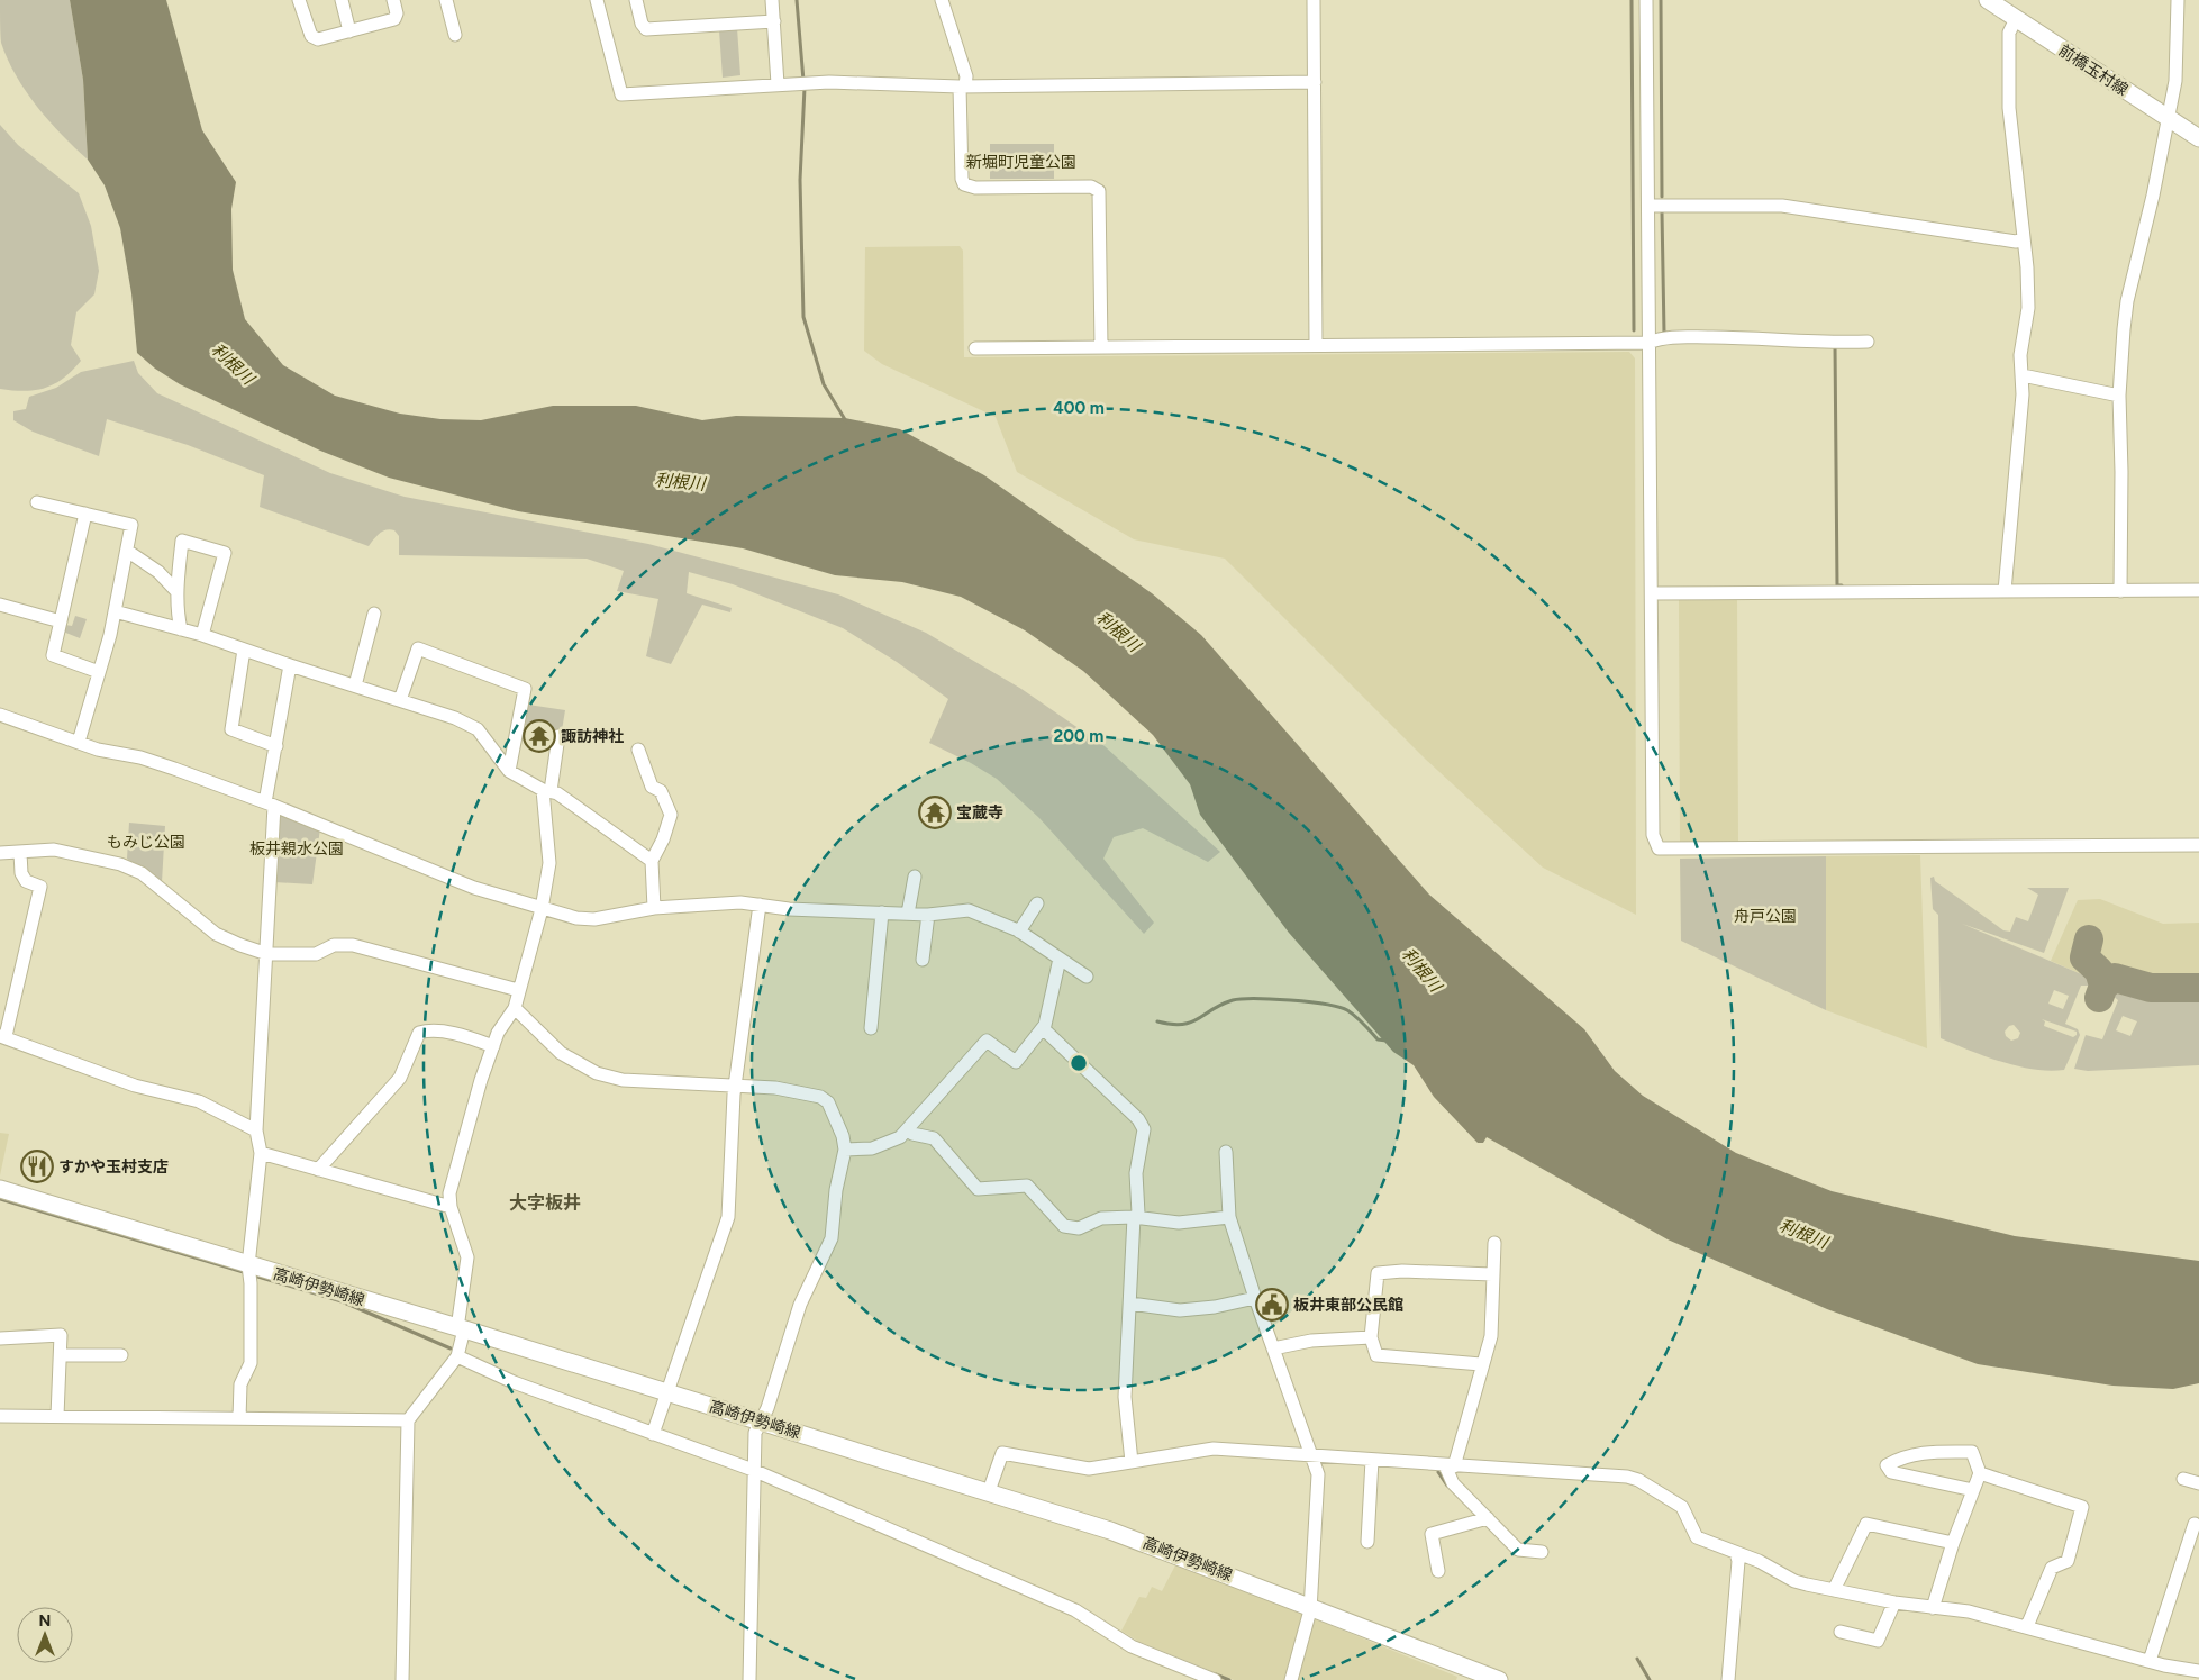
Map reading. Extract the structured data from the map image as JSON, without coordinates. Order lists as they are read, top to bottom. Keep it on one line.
{"streets":{"main road":["前橋玉村線","高崎伊勢崎線"]},"districts":["大字板井"],"water":["利根川"],"parks":["新堀町児童公園","もみじ公園","板井親水公園","舟戸公園"],"places":{"temple":["諏訪神社","宝蔵寺"],"restaurant":["すかや玉村支店"],"public building":["板井東部公民館"]},"north":"top","rings":["400 m","200 m"]}
